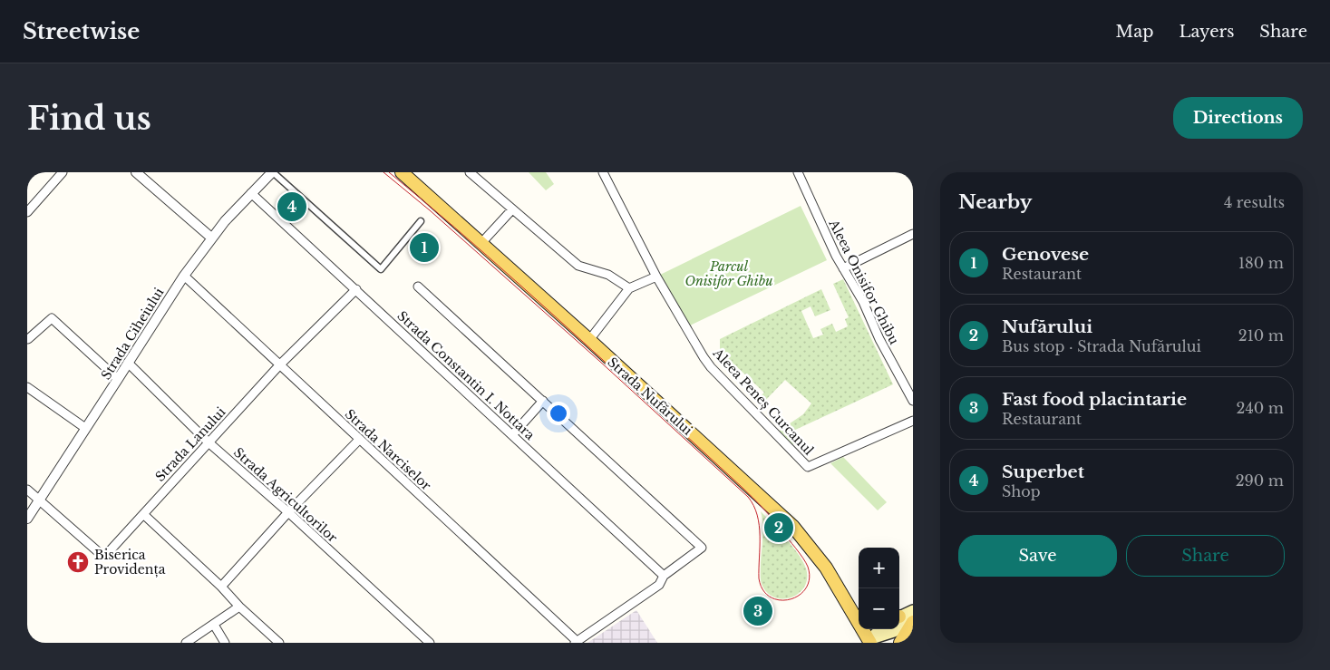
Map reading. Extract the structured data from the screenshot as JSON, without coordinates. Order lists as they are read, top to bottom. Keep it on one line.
{"streets":{"main road":["Strada Nufărului"],"street":["Aleea Onisifor Ghibu","Strada Ciheiului","Strada Constantin I. Nottara","Aleea Peneș Curcanul","Strada Lanului","Strada Narciselor","Strada Agricultorilor"]},"crossings":[["Strada Ciheiului","Strada Constantin I. Nottara"],["Strada Ciheiului","Strada Lanului"],["Strada Ciheiului","Strada Narciselor"],["Strada Ciheiului","Strada Agricultorilor"],["Strada Constantin I. Nottara","Strada Lanului"],["Strada Lanului","Strada Narciselor"],["Strada Lanului","Strada Agricultorilor"]],"parks":["Parcul Onisifor Ghibu"],"places":{"church":["Biserica Providența"]},"page":{"header":"Streetwise","nav":["Map","Layers","Share"],"buttons":["Directions",["Save","Share"]],"title":"Find us","heading":["Nearby","4 results"],"pins":["4","1","2","3"],"list":[{"mark":"1","name":"Genovese","note":"Restaurant","value":"180 m"},{"mark":"2","name":"Nufărului","note":"Bus stop · Strada Nufărului","value":"210 m"},{"mark":"3","name":"Fast food placintarie","note":"Restaurant","value":"240 m"},{"mark":"4","name":"Superbet","note":"Shop","value":"290 m"}],"map_buttons":["+","−"]}}
